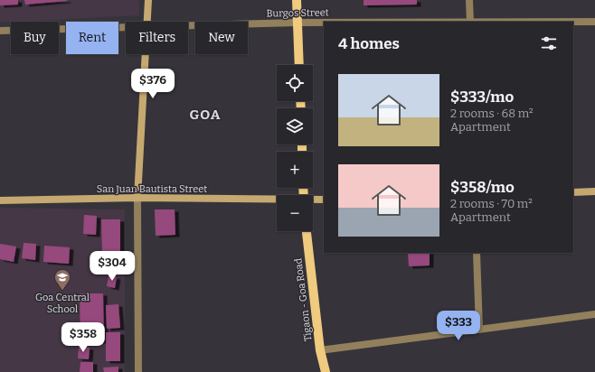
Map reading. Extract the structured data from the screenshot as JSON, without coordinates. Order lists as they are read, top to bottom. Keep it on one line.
{"streets":{"main road":["San Juan Bautista Street","Tigaon - Goa Road"],"street":["Burgos Street"]},"districts":["GOA"],"places":{"school or university":["Goa Central School"]},"page":{"chip":["Buy","Rent","Filters","New"],"heading":"4 homes","map_buttons":["+","−"],"list":[{"name":"$333/mo","note":"2 rooms · 68 m² · Apartment"},{"name":"$358/mo","note":"2 rooms · 70 m² · Apartment"}],"price":["$376","$304","$333","$358"]}}
